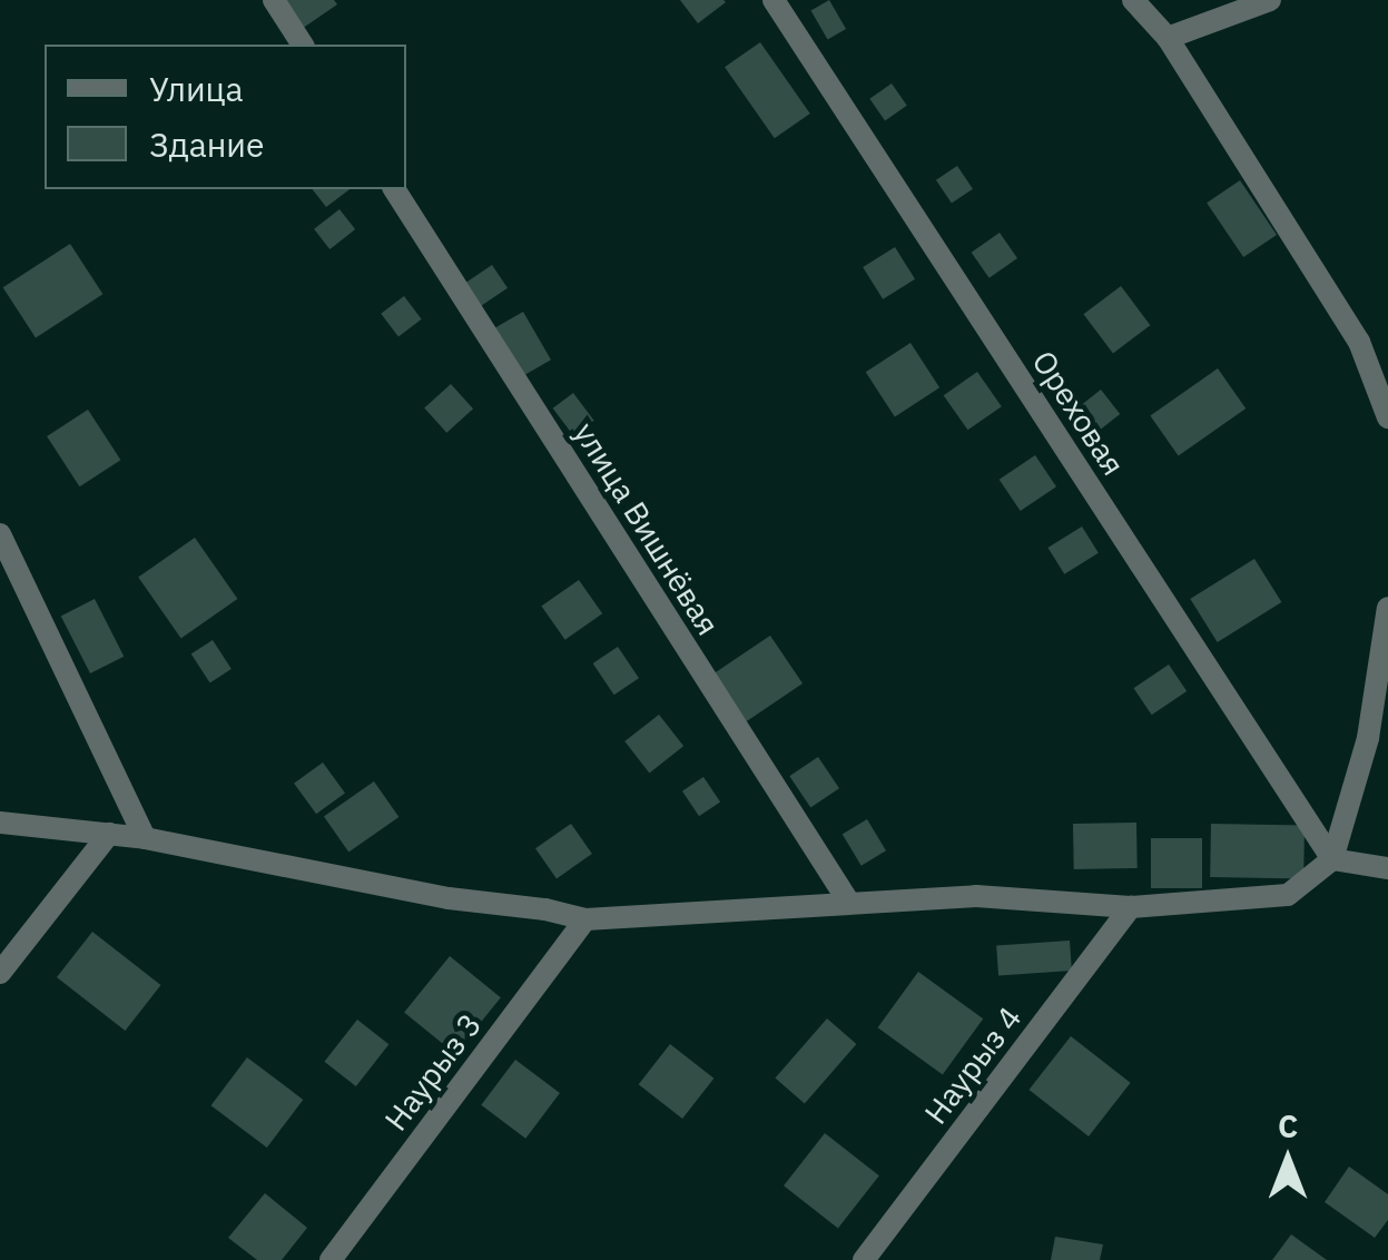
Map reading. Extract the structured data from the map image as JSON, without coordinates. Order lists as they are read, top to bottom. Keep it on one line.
{"streets":{"street":["Ореховая","улица Вишнёвая","Наурыз 4","Наурыз 3"]},"legend":["Улица","Здание"],"north":"top"}
